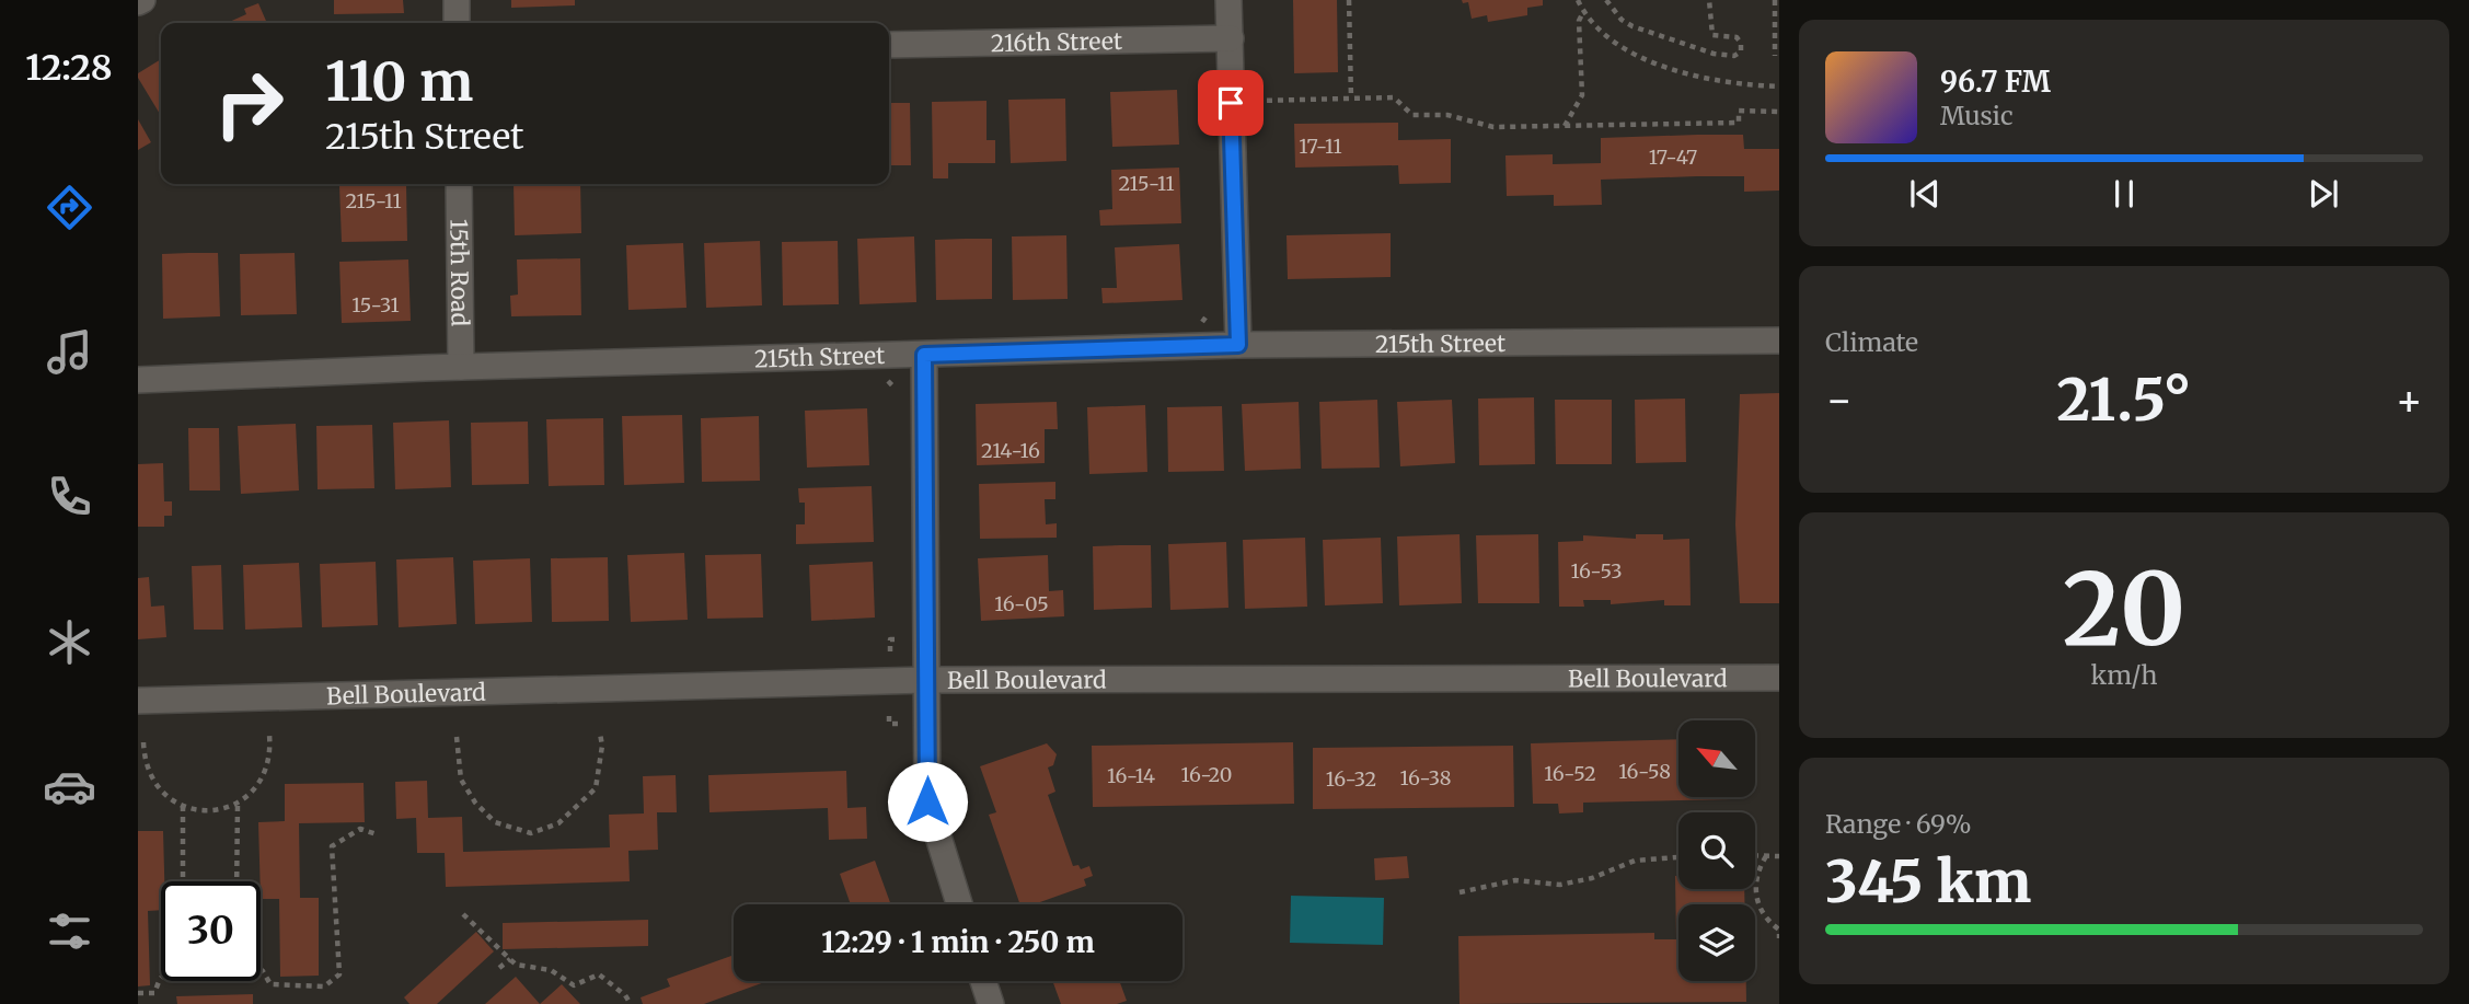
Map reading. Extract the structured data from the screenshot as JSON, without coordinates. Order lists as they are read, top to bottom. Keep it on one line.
{"streets":{"street":["216th Street","15th Road","215th Street","Bell Boulevard"]},"crossings":[["15th Road","215th Street"]],"house_numbers":["17-11","17-47","215-11","215-11","15-31","214-16","16-53","16-05","16-58","16-52","16-20","16-14","16-38","16-32"],"north":"top left","page":{"tabs":"12:28","turn":["110 m","215th Street"],"song":["96.7 FM","Music"],"tile":["Climate",["20","km/h"],["Range · 69%","345 km"]],"heat":["−","21.5°","+"],"limit":"30","trip":"12:29 · 1 min · 250 m"}}
